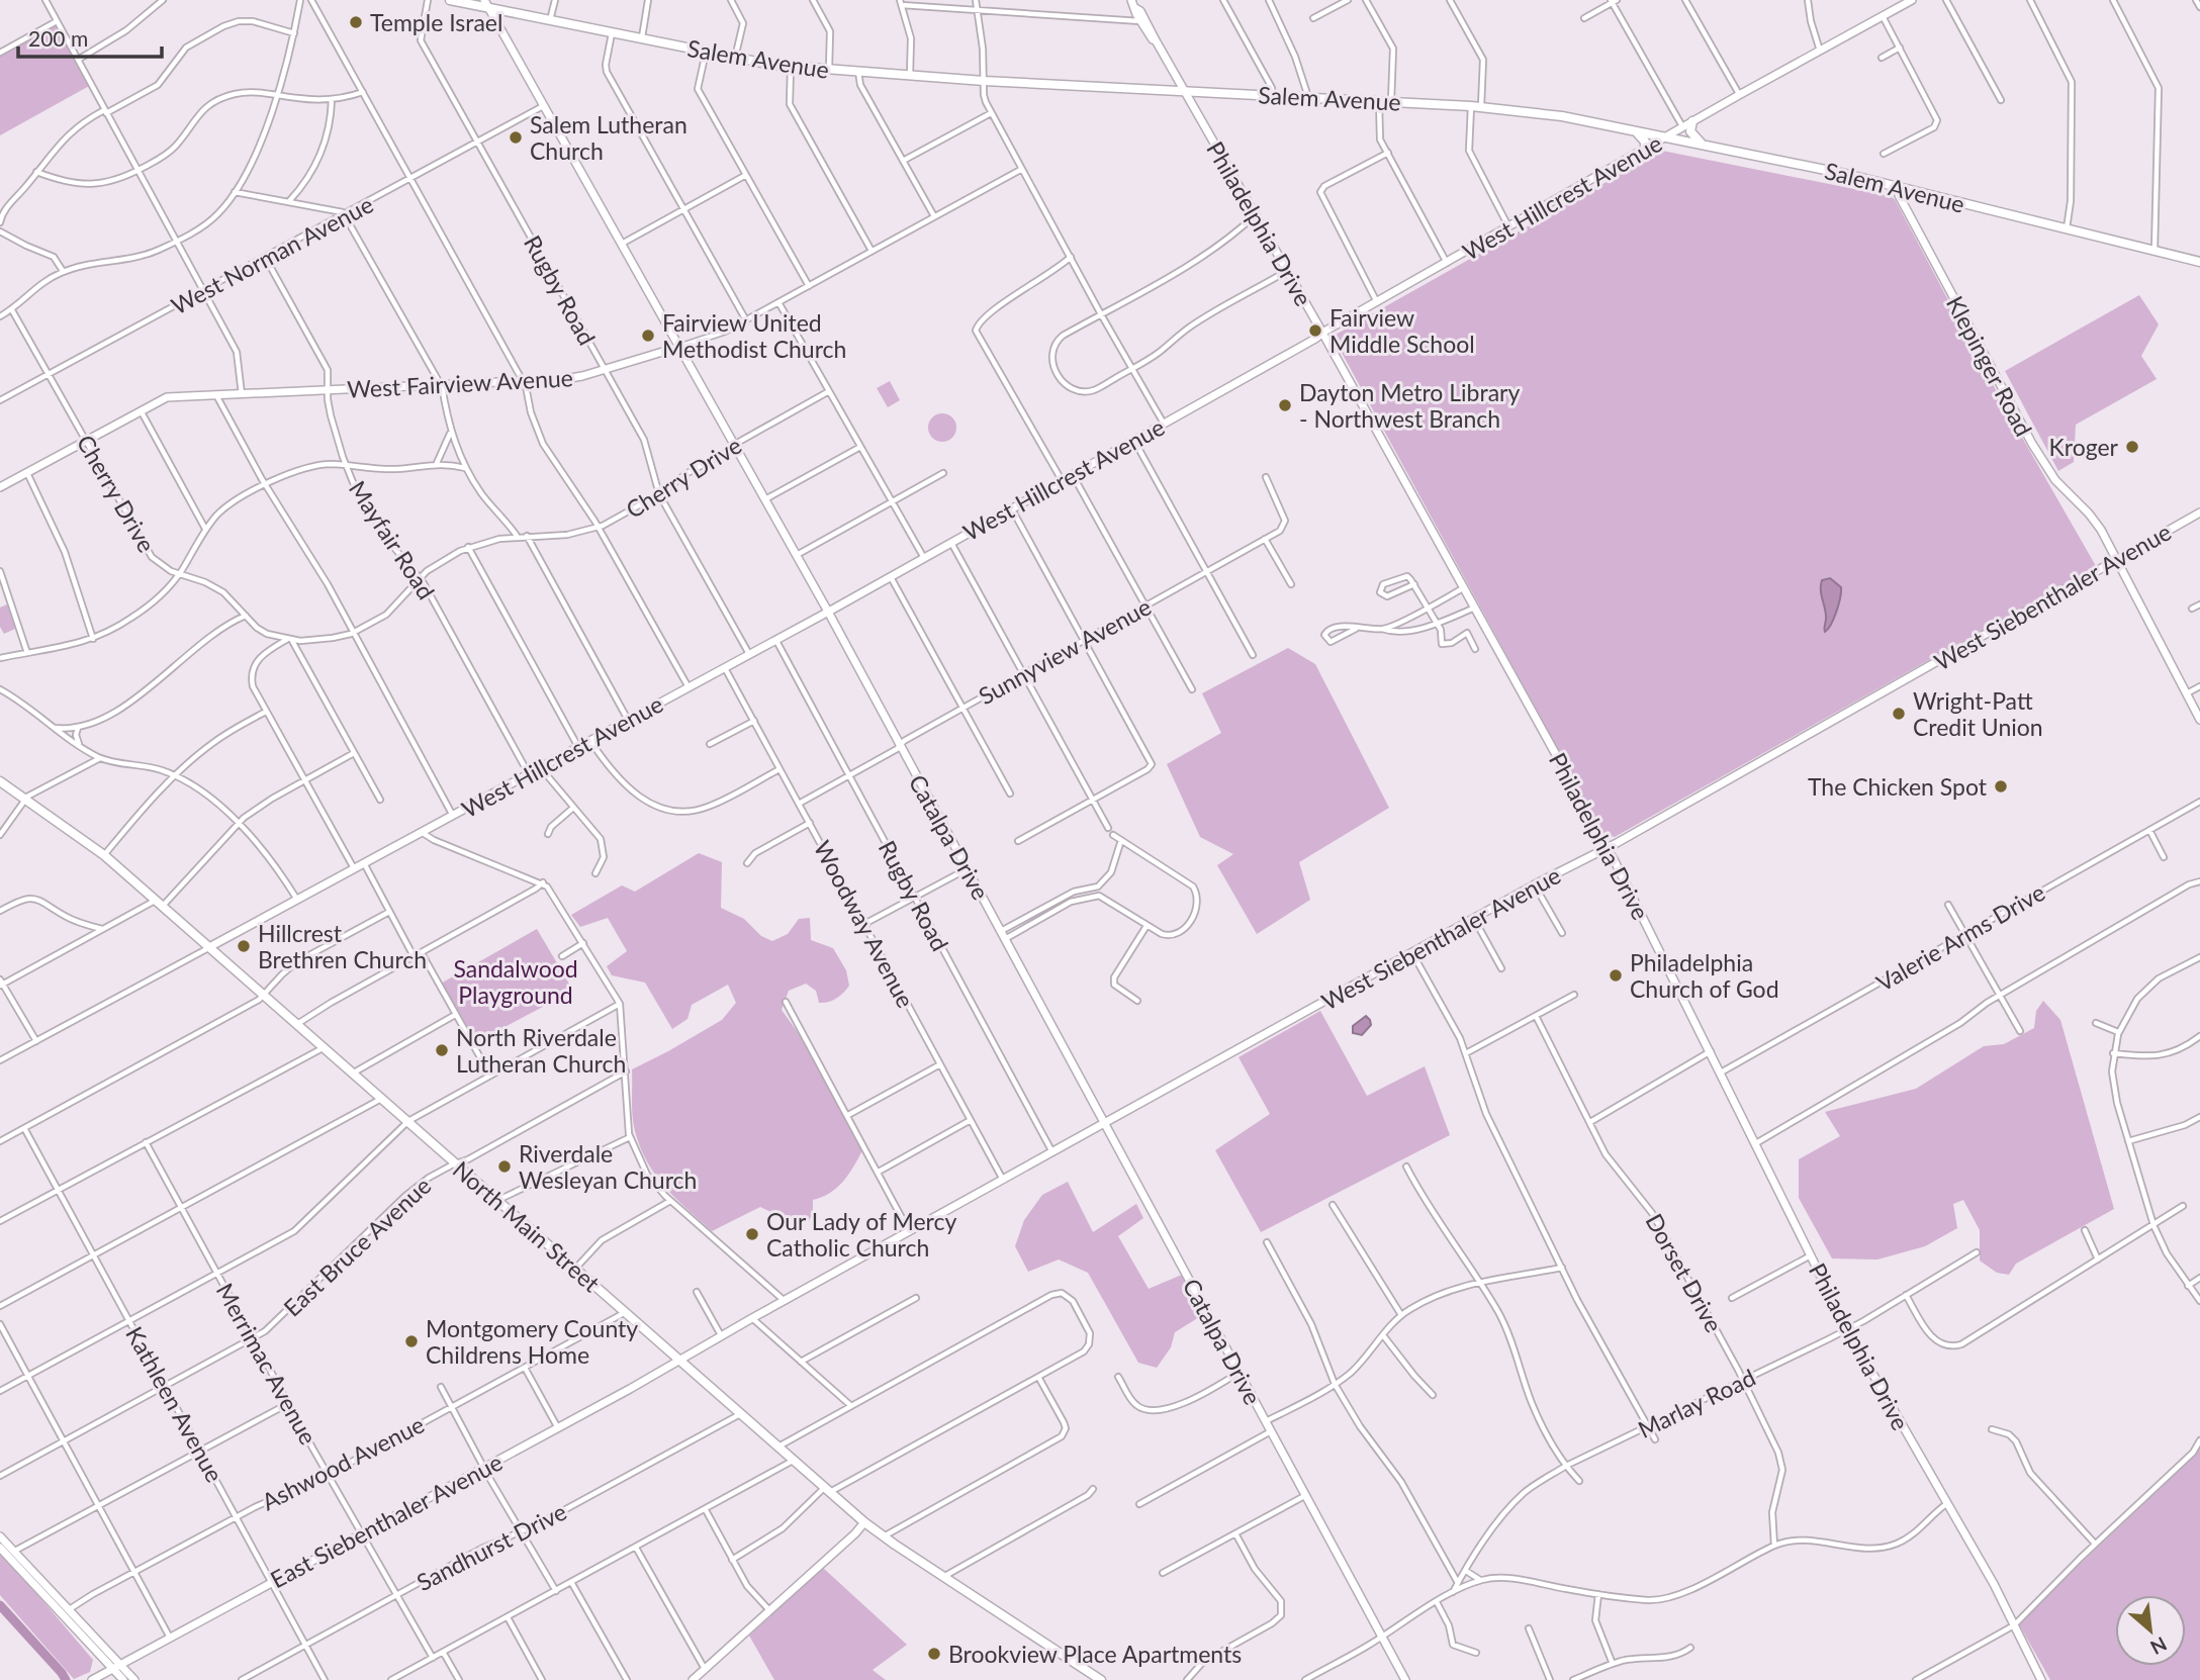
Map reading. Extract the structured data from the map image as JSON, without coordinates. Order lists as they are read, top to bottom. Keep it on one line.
{"streets":{"main road":["Salem Avenue","North Main Street"],"street":["West Hillcrest Avenue","Philadelphia Drive","West Norman Avenue","Rugby Road","Klepinger Road","West Fairview Avenue","Cherry Drive","Mayfair Road","West Siebenthaler Avenue","Sunnyview Avenue","Catalpa Drive","Woodway Avenue","Valerie Arms Drive","East Bruce Avenue","Dorset Drive","Merrimac Avenue","Marlay Road","Kathleen Avenue","Ashwood Avenue","East Siebenthaler Avenue","Sandhurst Drive"]},"crossings":[["Salem Avenue","West Hillcrest Avenue"],["Salem Avenue","Philadelphia Drive"],["Salem Avenue","Klepinger Road"],["Salem Avenue","Catalpa Drive"],["West Hillcrest Avenue","Philadelphia Drive"],["West Hillcrest Avenue","Rugby Road"],["West Hillcrest Avenue","Mayfair Road"],["West Hillcrest Avenue","Catalpa Drive"],["West Hillcrest Avenue","Woodway Avenue"],["West Hillcrest Avenue","North Main Street"],["Philadelphia Drive","West Siebenthaler Avenue"],["Philadelphia Drive","Valerie Arms Drive"],["Philadelphia Drive","Marlay Road"],["West Norman Avenue","Rugby Road"],["West Norman Avenue","Cherry Drive"],["West Norman Avenue","Mayfair Road"],["West Norman Avenue","Catalpa Drive"],["Rugby Road","West Fairview Avenue"],["Rugby Road","Cherry Drive"],["Rugby Road","West Siebenthaler Avenue"],["Rugby Road","Sunnyview Avenue"],["Klepinger Road","West Siebenthaler Avenue"],["West Fairview Avenue","Cherry Drive"],["West Fairview Avenue","Mayfair Road"],["West Fairview Avenue","Catalpa Drive"],["Cherry Drive","Mayfair Road"],["Cherry Drive","Catalpa Drive"],["West Siebenthaler Avenue","Catalpa Drive"],["West Siebenthaler Avenue","Woodway Avenue"],["West Siebenthaler Avenue","North Main Street"],["West Siebenthaler Avenue","East Siebenthaler Avenue"],["Sunnyview Avenue","Catalpa Drive"],["Sunnyview Avenue","Woodway Avenue"],["North Main Street","East Bruce Avenue"],["North Main Street","Ashwood Avenue"],["North Main Street","East Siebenthaler Avenue"],["North Main Street","Sandhurst Drive"],["East Bruce Avenue","Merrimac Avenue"],["East Bruce Avenue","Kathleen Avenue"],["Dorset Drive","Marlay Road"],["Merrimac Avenue","Ashwood Avenue"],["Merrimac Avenue","East Siebenthaler Avenue"],["Merrimac Avenue","Sandhurst Drive"],["Kathleen Avenue","Ashwood Avenue"],["Kathleen Avenue","East Siebenthaler Avenue"],["Kathleen Avenue","Sandhurst Drive"]],"parks":["Sandalwood Playground"],"places":["Temple Israel","Salem Lutheran Church","Fairview Middle School","Fairview United Methodist Church","Dayton Metro Library - Northwest Branch","Kroger","Wright-Patt Credit Union","The Chicken Spot","Hillcrest Brethren Church","Philadelphia Church of God","North Riverdale Lutheran Church","Riverdale Wesleyan Church","Our Lady of Mercy Catholic Church","Montgomery County Childrens Home","Brookview Place Apartments"],"scale_bar":"200 m","north":"bottom right"}
